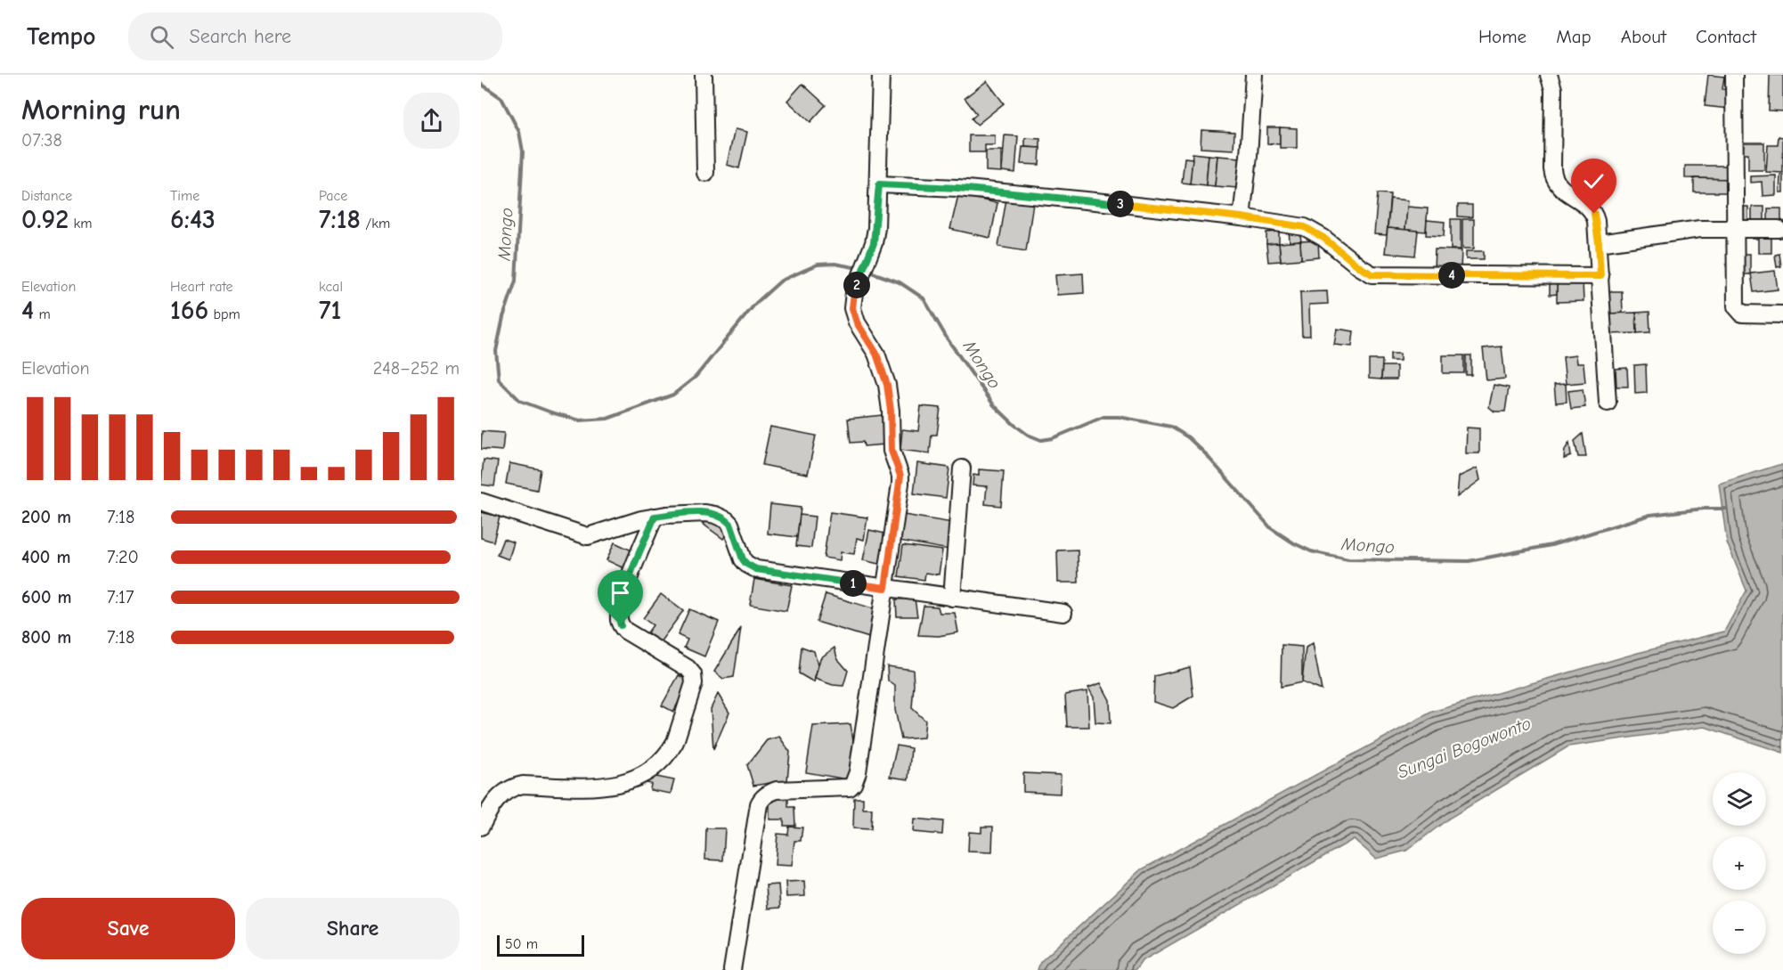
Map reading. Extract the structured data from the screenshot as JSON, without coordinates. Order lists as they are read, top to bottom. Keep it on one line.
{"water":["Mongo","Sungai Bogowonto"],"scale_bar":"50 m","page":{"header":"Tempo","search":"Search here","nav":["Home","Map","About","Contact"],"heading":["Morning run","07:38"],"stats":[["Distance","0.92 km"],["Time","6:43"],["Pace","7:18 /km"],["Elevation","4 m"],["Heart rate","166 bpm"],["kcal","71"]],"pins":["3","4","2","1"],"chart":["Elevation","248–252 m"],"list":[{"name":"200 m","note":"7:18"},{"name":"400 m","note":"7:20"},{"name":"600 m","note":"7:17"},{"name":"800 m","note":"7:18"}],"map_buttons":["+","−"],"buttons":["Save","Share"],"scale":"50 m"}}
